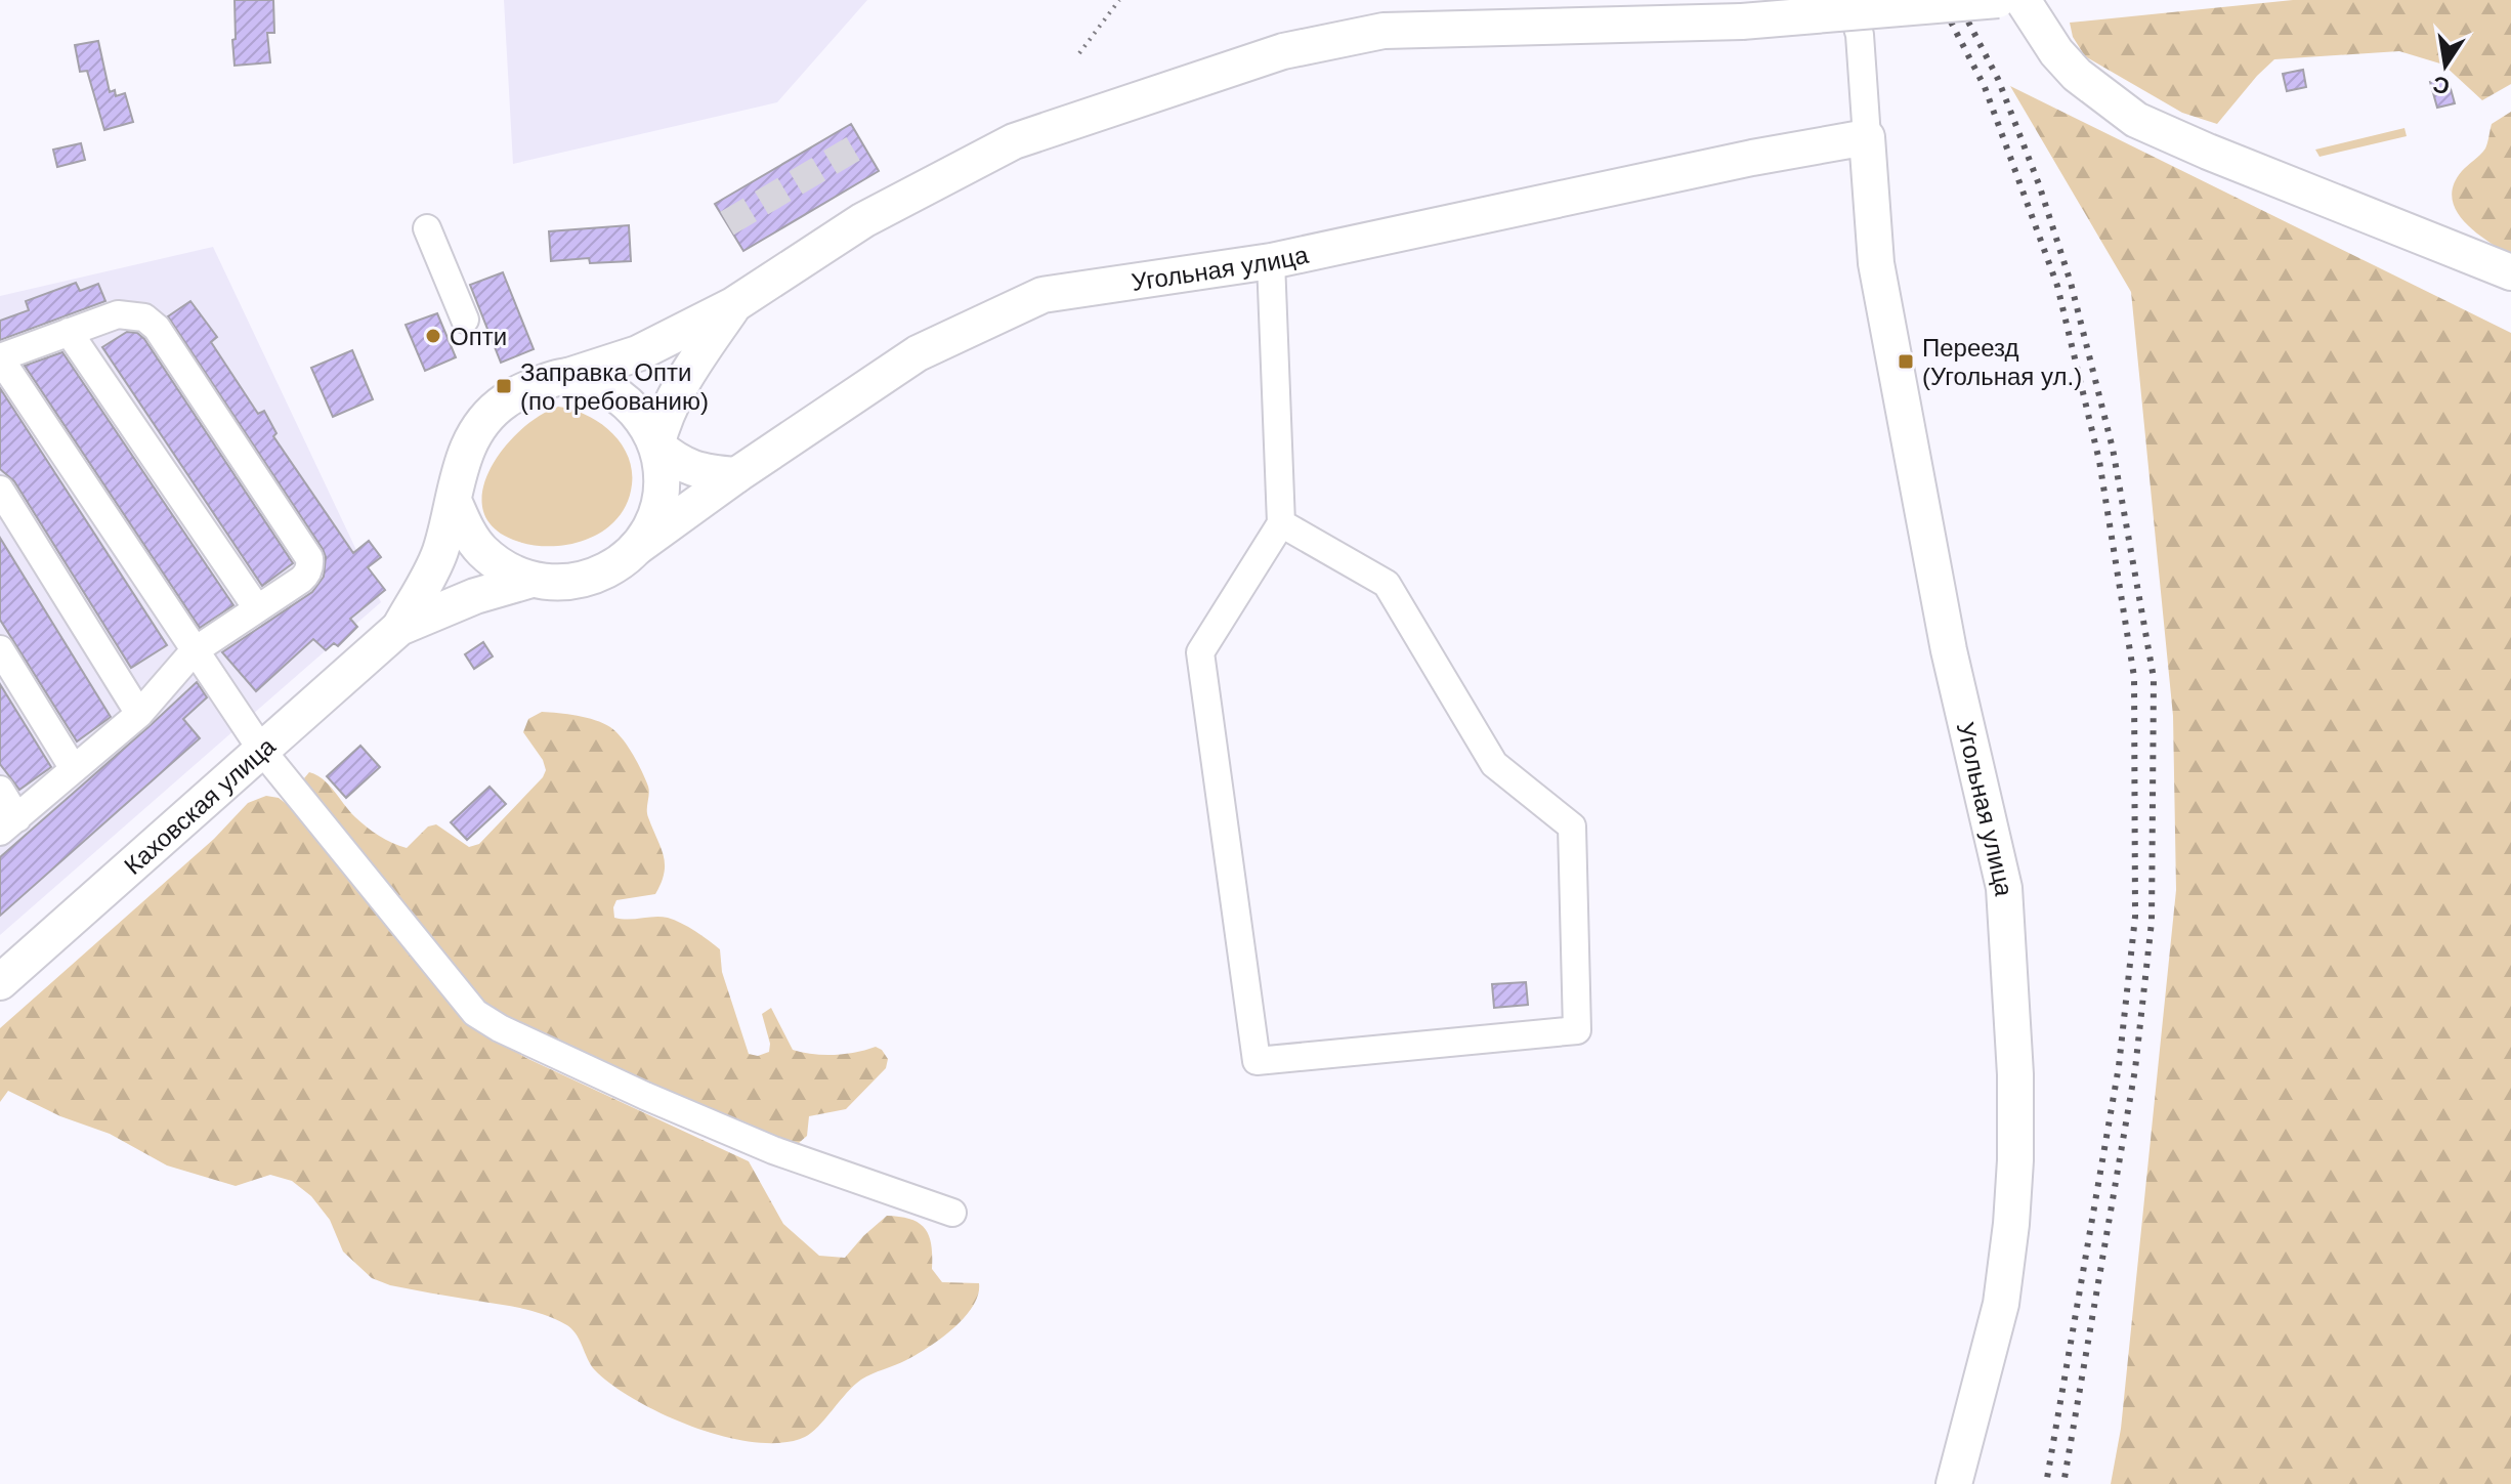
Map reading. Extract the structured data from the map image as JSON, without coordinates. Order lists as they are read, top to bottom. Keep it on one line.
{"streets":{"main road":["Угольная улица","Каховская улица"]},"places":{"other":["Опти"],"transit":["Переезд (Угольная ул.)","Заправка Опти (по требованию)"]},"north":"bottom"}
